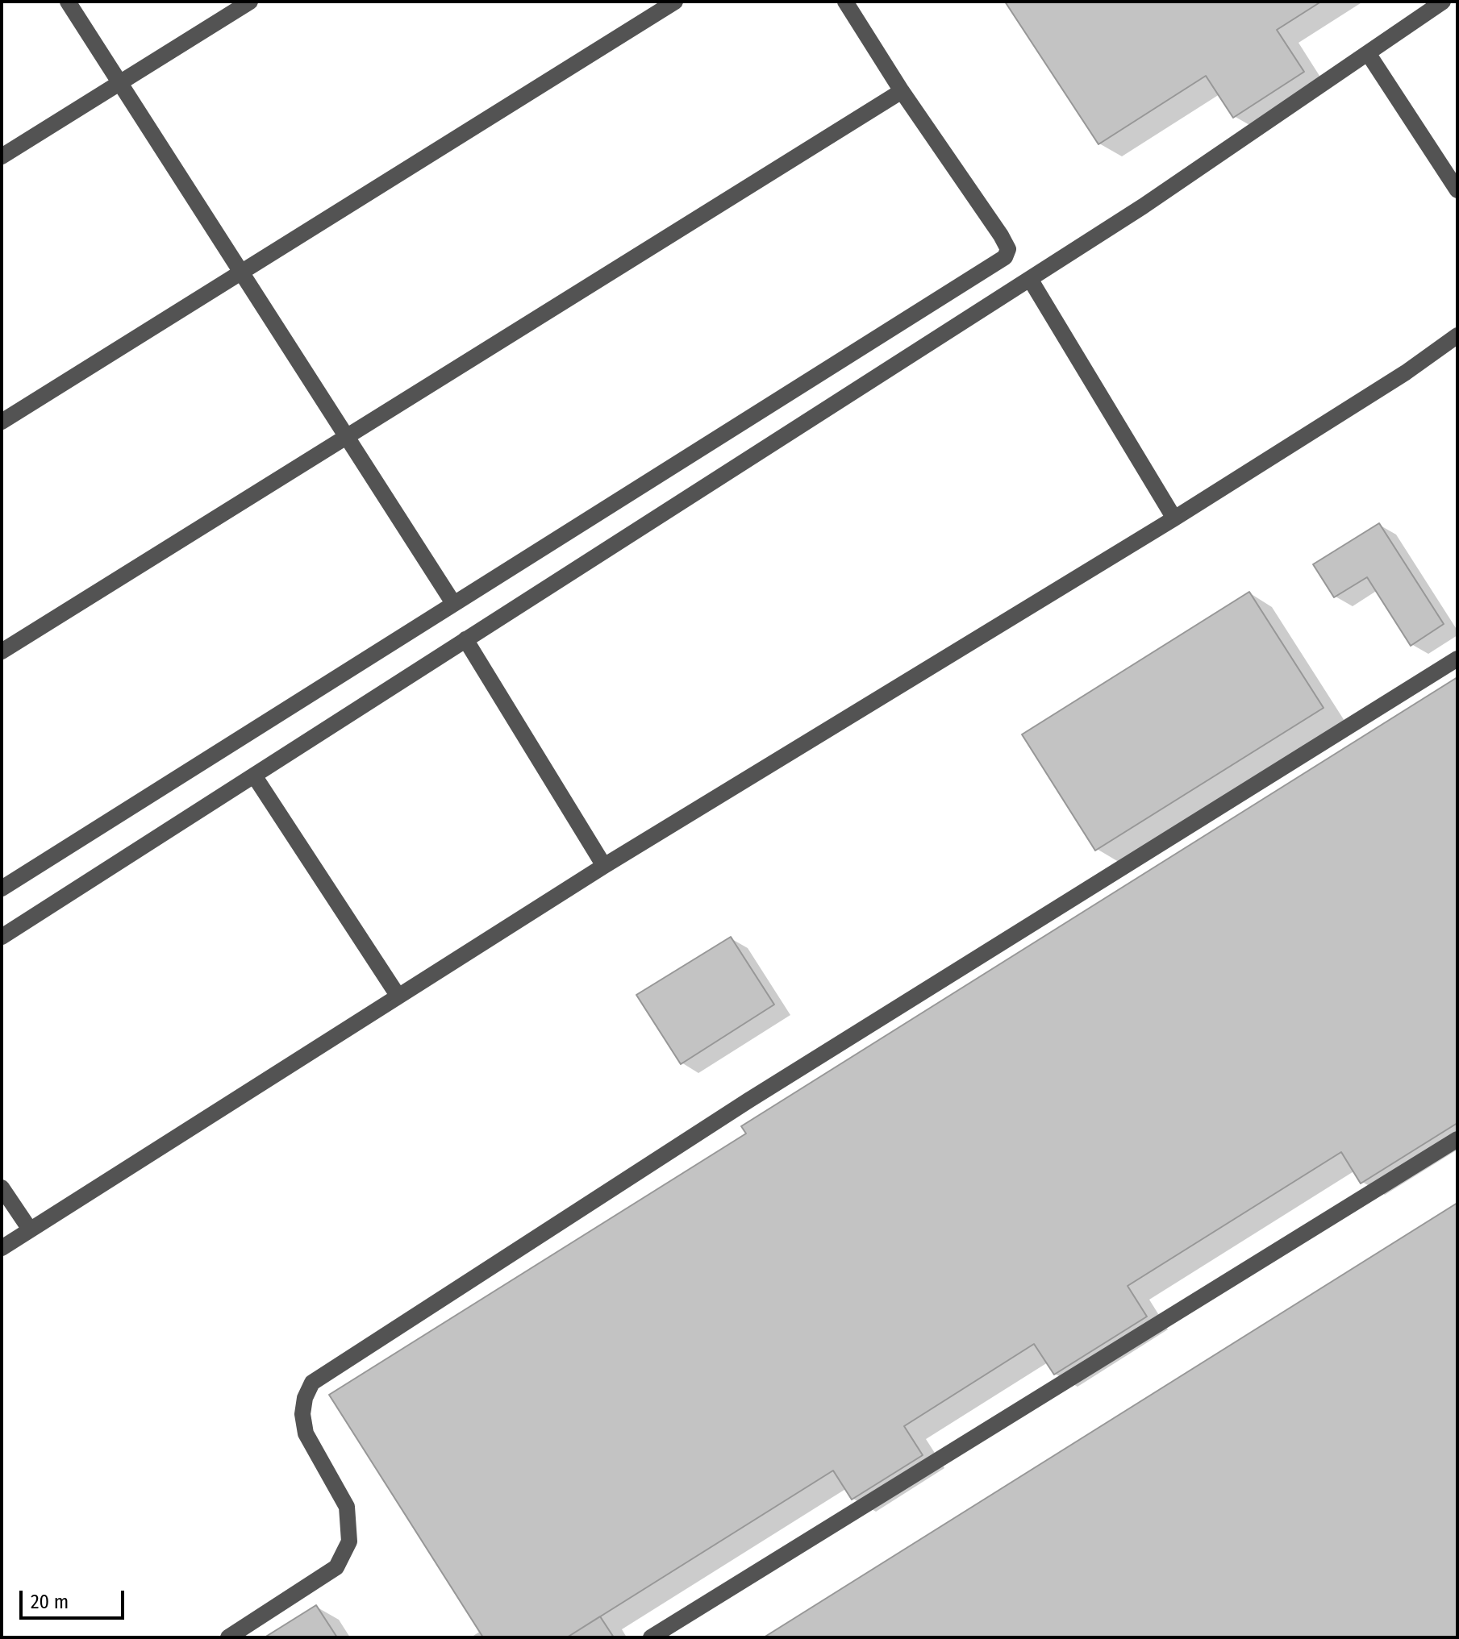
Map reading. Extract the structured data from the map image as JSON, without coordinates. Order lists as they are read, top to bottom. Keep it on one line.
{"scale_bar":"20 m"}
